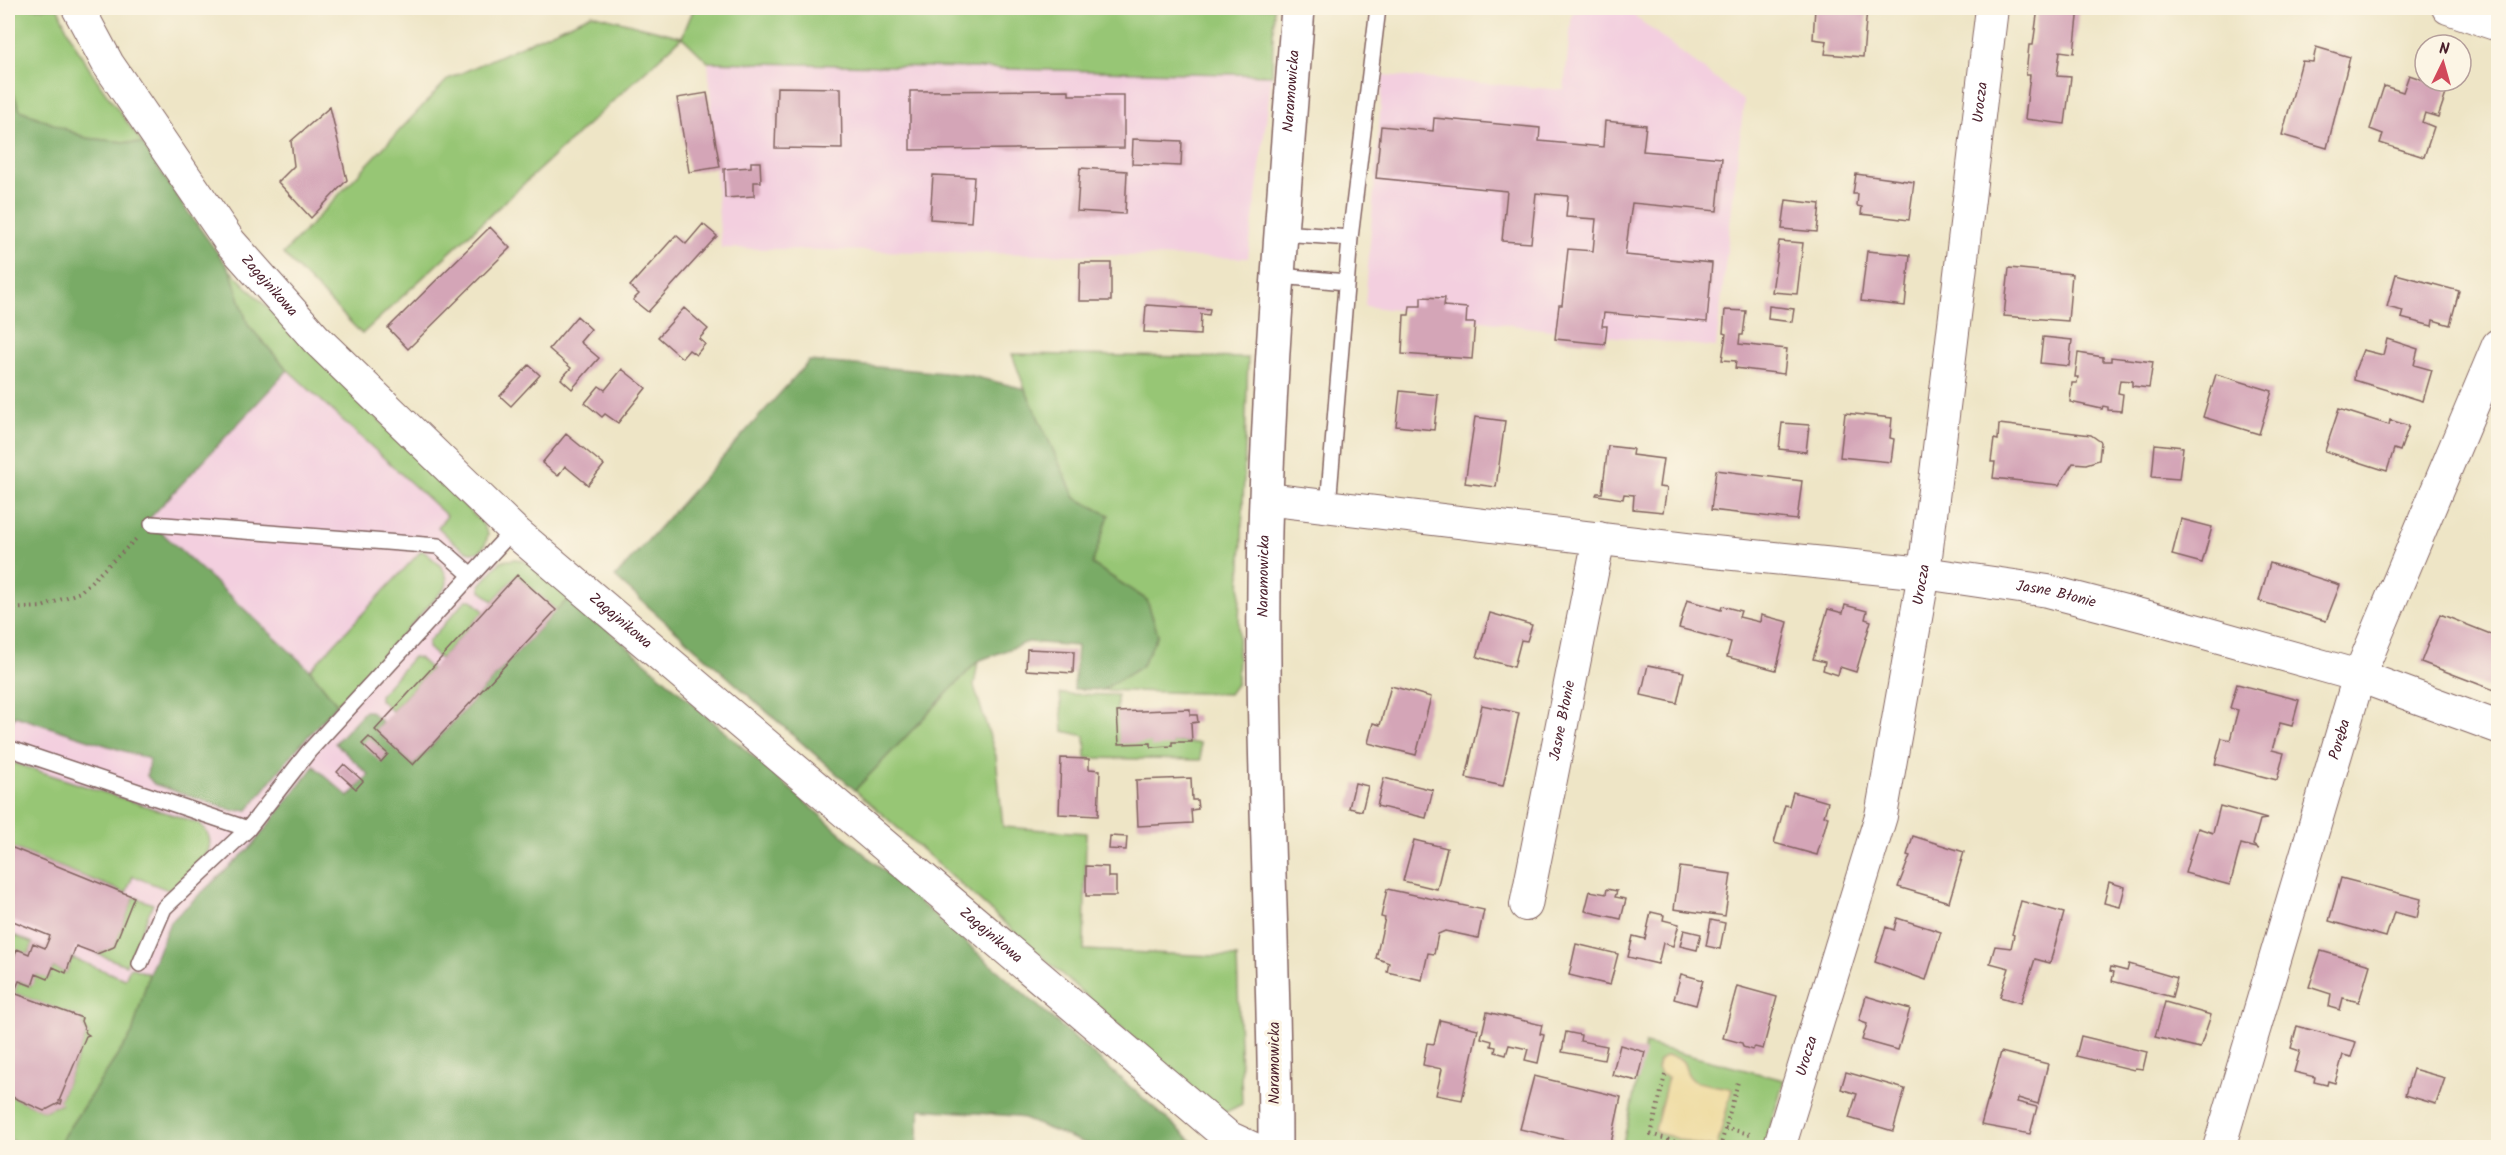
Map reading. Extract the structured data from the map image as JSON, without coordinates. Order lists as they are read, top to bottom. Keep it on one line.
{"streets":{"street":["Naramowicka","Urocza","Zagajnikowa","Jasne Błonie","Poręba"]},"crossings":[["Naramowicka","Jasne Błonie"],["Urocza","Jasne Błonie"],["Jasne Błonie","Poręba"]],"north":"top"}
